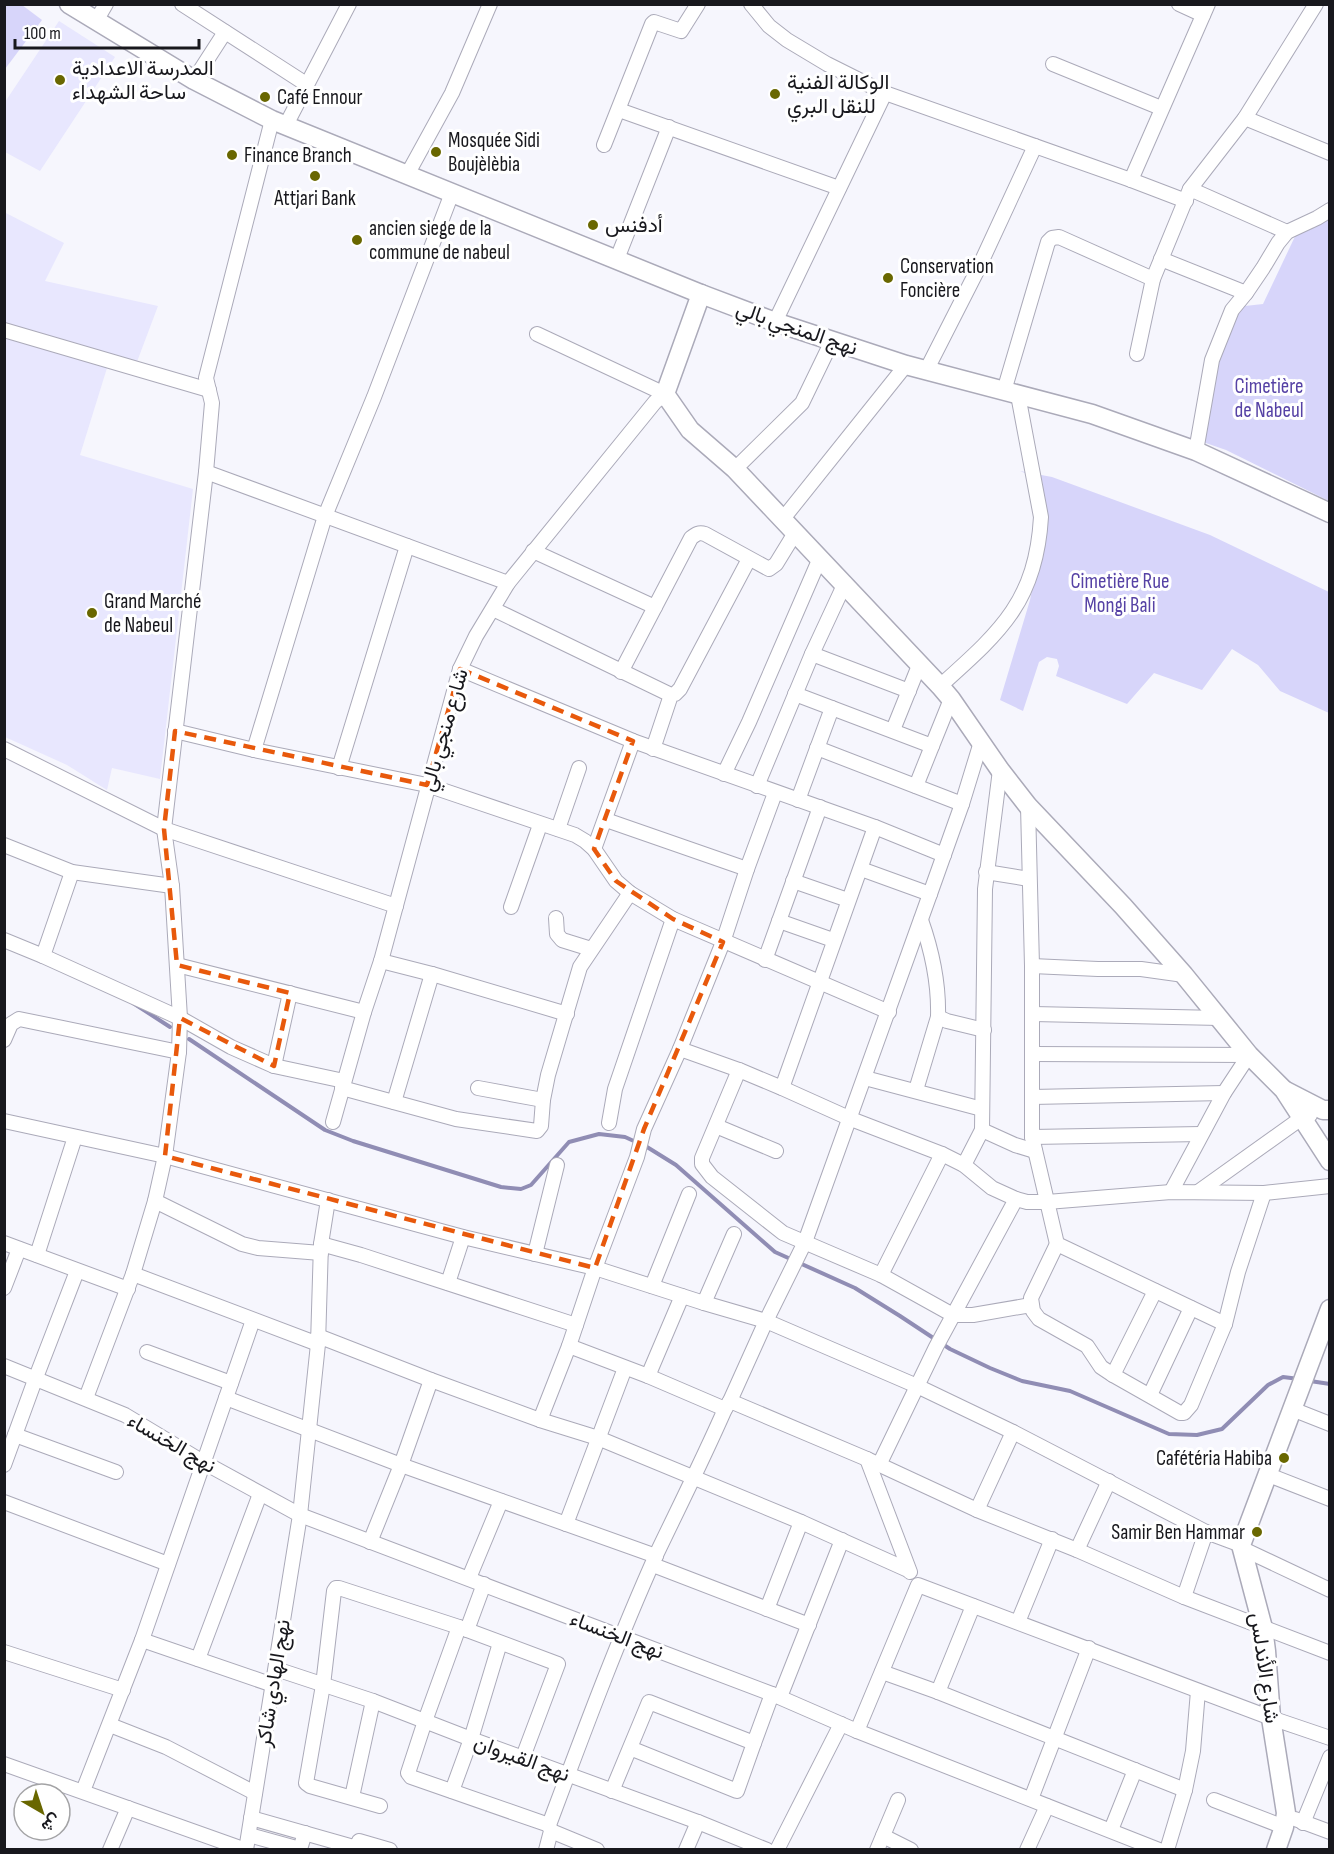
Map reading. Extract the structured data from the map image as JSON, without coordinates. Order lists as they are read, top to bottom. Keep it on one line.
{"streets":{"street":["نهج المنجي بالي","شارع منجي بالي","نهج الخنساء","شارع الأندلس","نهج الهادي شاكر","نهج القيروان"]},"crossings":[["نهج الخنساء","نهج الهادي شاكر"],["نهج الهادي شاكر","نهج القيروان"]],"parks":["Cimetière de Nabeul","Cimetière Rue Mongi Bali"],"places":["المدرسة الاعدادية ساحة الشهداء","الوكالة الفنية للنقل البري","Café Ennour","Mosquée Sidi Boujèlèbia","Finance Branch","Attjari Bank","أدفنس","ancien siege de la commune de nabeul","Conservation Foncière","Grand Marché de Nabeul","Cafétéria Habiba","Samir Ben Hammar"],"scale_bar":"100 m","north":"bottom right"}
